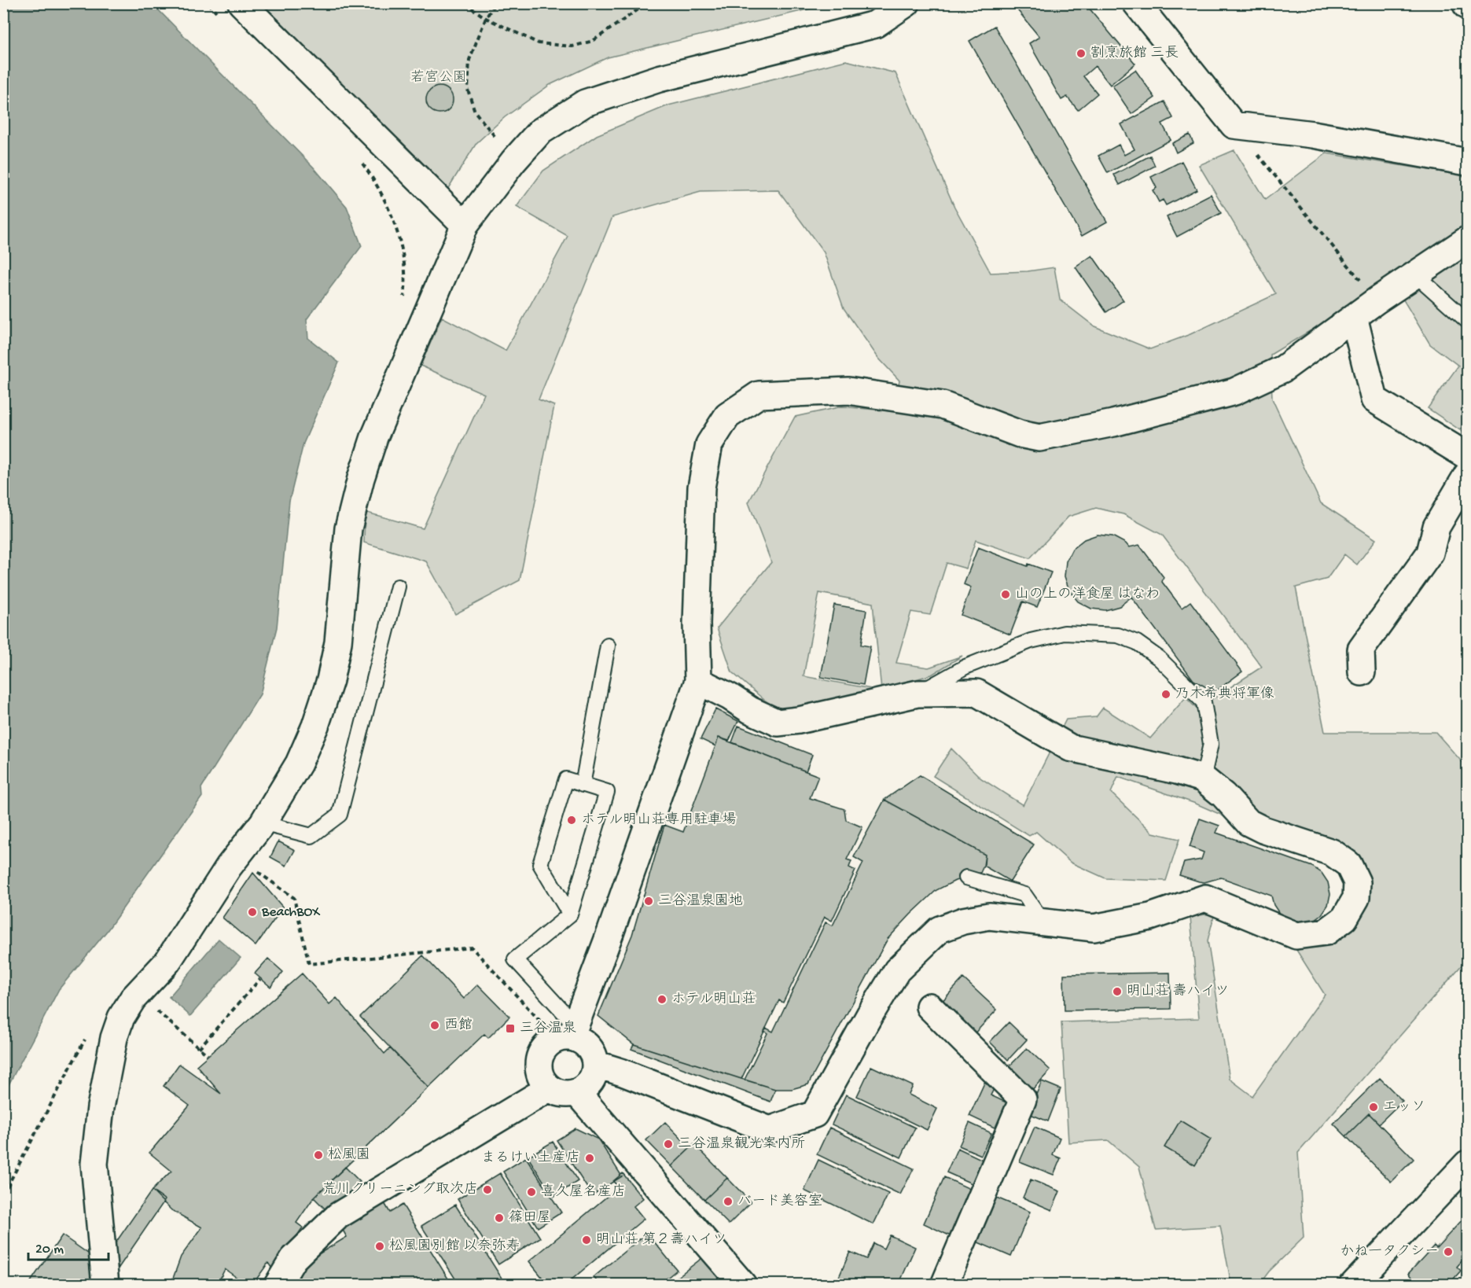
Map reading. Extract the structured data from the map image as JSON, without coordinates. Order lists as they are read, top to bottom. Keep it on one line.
{"parks":["若宮公園"],"places":{"other":["割烹旅館 三長","山の上の洋食屋 はなわ","乃木希典将軍像","ホテル明山荘専用駐車場","三谷温泉園地","BeachBOX","明山荘 壽ハイツ","ホテル明山荘","西館","エッソ","三谷温泉観光案内所","松風園","まるけい土産店","荒川クリーニング取次店","喜久屋名産店","バード美容室","篠田屋","明山荘 第２壽ハイツ","松風園別館 以奈弥寿","かね一タクシー"],"transit":["三谷温泉"]},"scale_bar":"20 m"}
